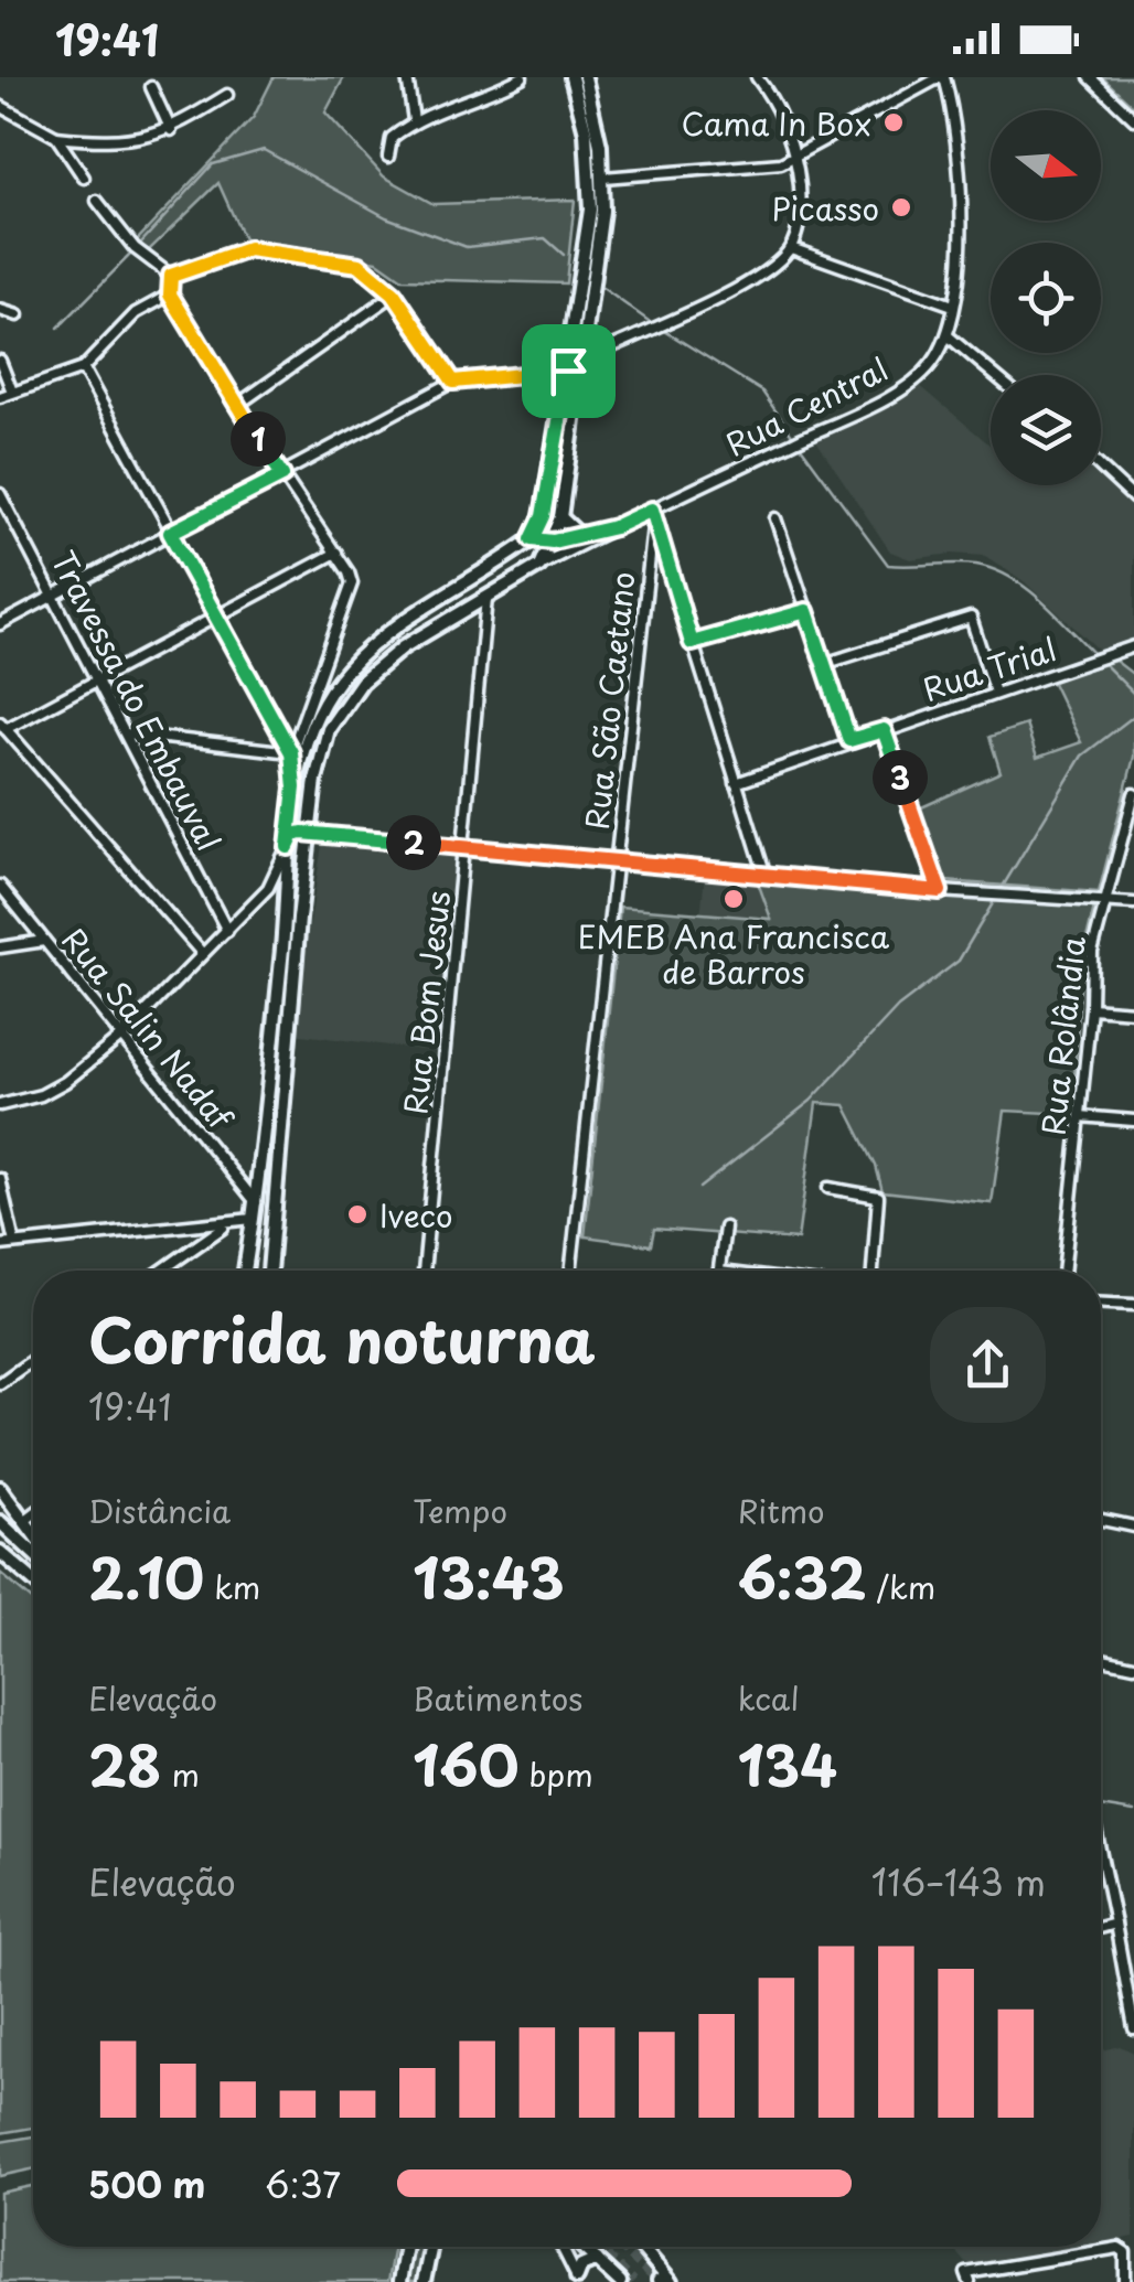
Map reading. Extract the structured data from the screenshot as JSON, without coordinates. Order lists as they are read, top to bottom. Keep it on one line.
{"streets":{"street":["Rua Central","Rua Trial","Travessa do Embauval","Rua São Caetano","Rua Bom Jesus","Rua Salin Nadaf","Rua Rolândia"]},"crossings":[["Rua Central","Rua São Caetano"],["Rua Trial","Rua São Caetano"]],"places":["Cama In Box","Picasso","EMEB Ana Francisca de Barros","Iveco"],"north":"right","page":{"status":"19:41","pins":["1","3","2"],"heading":["Corrida noturna","19:41"],"stats":[["Distância","2.10 km"],["Tempo","13:43"],["Ritmo","6:32 /km"],["Elevação","28 m"],["Batimentos","160 bpm"],["kcal","134"]],"chart":["Elevação","116–143 m"],"list":[{"name":"500 m","note":"6:37"}]}}
